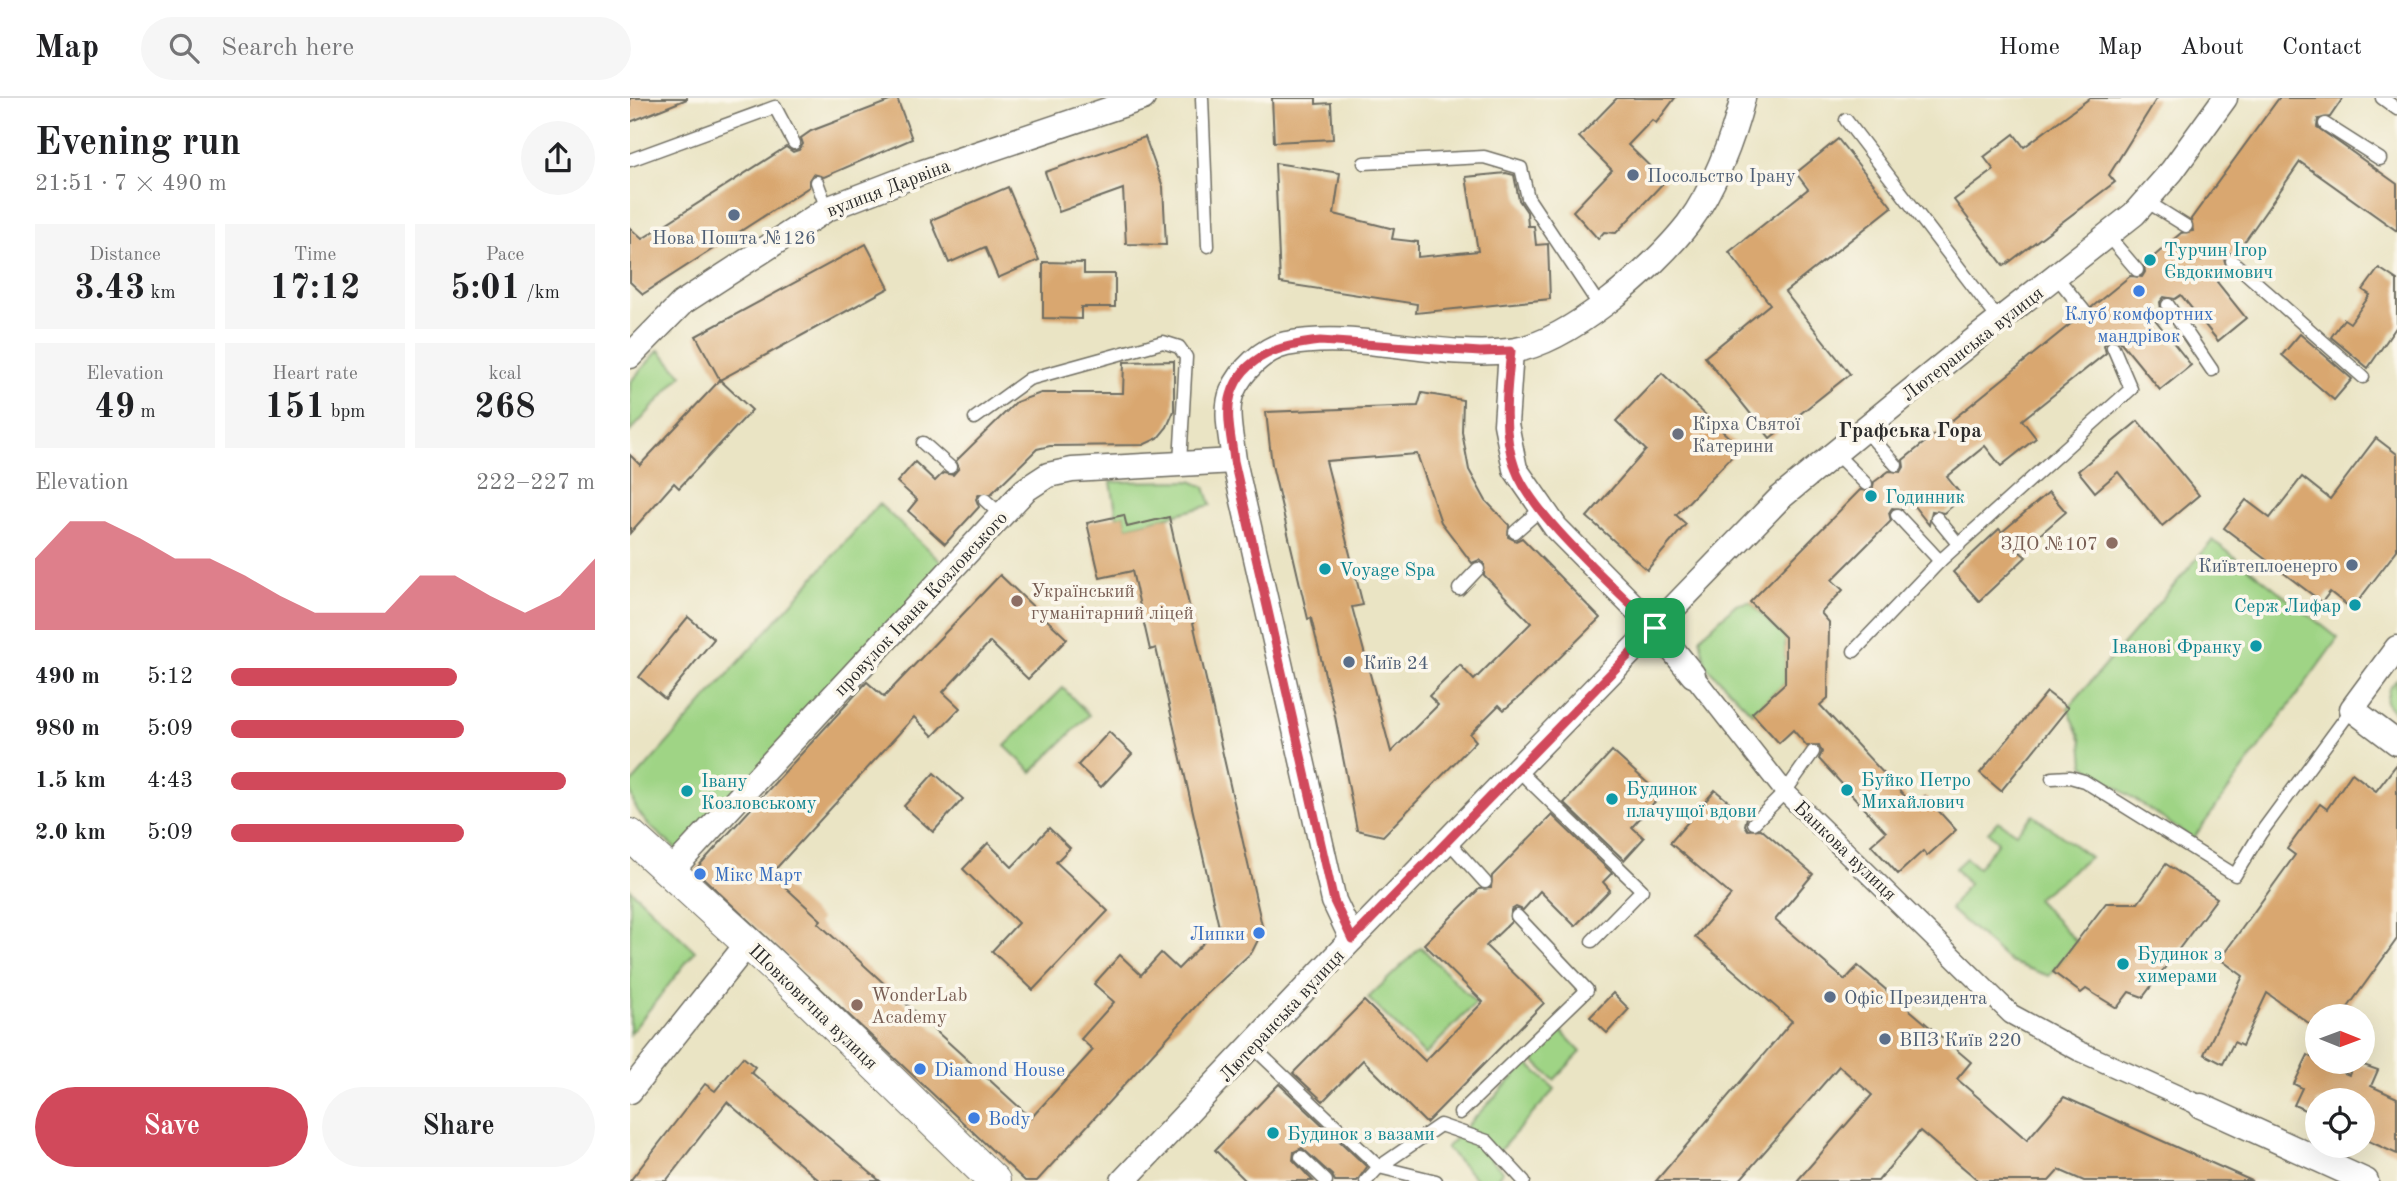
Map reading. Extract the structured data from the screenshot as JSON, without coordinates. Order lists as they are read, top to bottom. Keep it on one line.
{"streets":{"street":["вулиця Дарвіна","Лютеранська вулиця","провулок Івана Козловського","Банкова вулиця","Шовковична вулиця"]},"crossings":[["Лютеранська вулиця","Банкова вулиця"],["провулок Івана Козловського","Шовковична вулиця"]],"districts":["Графська Гора"],"places":["Посольство Ірану","Нова Пошта №126","Турчин Ігор Євдокимович","Клуб комфортних мандрівок","Кірха Святої Катерини","Годинник","ЗДО №107","Київтеплоенерго","Voyage Spa","Український гуманітарний ліцей","Серж Лифар","Іванові Франку","Київ 24","Буйко Петро Михайлович","Івану Козловському","Будинок плачущої вдови","Мікс Март","Липки","Будинок з химерами","Офіс Президента","WonderLab Academy","ВПЗ Київ 220","Diamond House","Body","Будинок з вазами"],"north":"right","page":{"header":"Map","search":"Search here","nav":["Home","Map","About","Contact"],"heading":["Evening run","21:51 · 7 × 490 m"],"stats":[["Distance","3.43 km"],["Time","17:12"],["Pace","5:01 /km"],["Elevation","49 m"],["Heart rate","151 bpm"],["kcal","268"]],"chart":["Elevation","222–227 m"],"list":[{"name":"490 m","note":"5:12"},{"name":"980 m","note":"5:09"},{"name":"1.5 km","note":"4:43"},{"name":"2.0 km","note":"5:09"}],"buttons":["Save","Share"]}}
